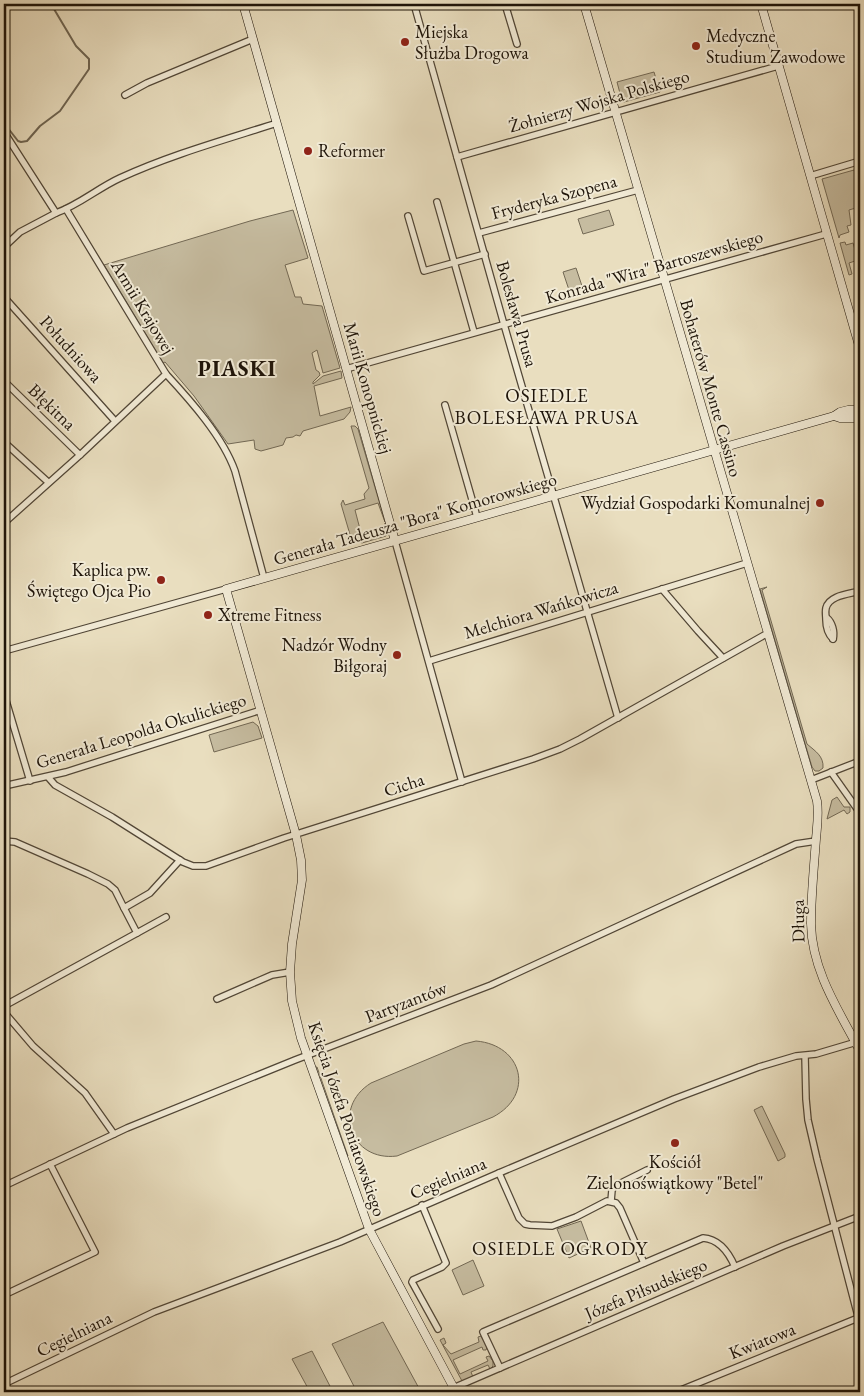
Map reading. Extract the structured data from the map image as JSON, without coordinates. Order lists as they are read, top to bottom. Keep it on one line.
{"streets":{"street":["Żołnierzy Wojska Polskiego","Fryderyka Szopena","Konrada \"Wira\" Bartoszewskiego","Armii Krajowej","Bolesława Prusa","Południowa","Marii Konopnickiej","Bohaterów Monte Cassino","Błękitna","Generała Tadeusza \"Bora\" Komorowskiego","Melchiora Wańkowicza","Generała Leopolda Okulickiego","Cicha","Długa","Partyzantów","Księcia Józefa Poniatowskiego","Cegielniana","Józefa Piłsudskiego","Kwiatowa"]},"crossings":[["Żołnierzy Wojska Polskiego","Bolesława Prusa"],["Żołnierzy Wojska Polskiego","Bohaterów Monte Cassino"],["Fryderyka Szopena","Bolesława Prusa"],["Fryderyka Szopena","Bohaterów Monte Cassino"],["Konrada \"Wira\" Bartoszewskiego","Bolesława Prusa"],["Konrada \"Wira\" Bartoszewskiego","Marii Konopnickiej"],["Konrada \"Wira\" Bartoszewskiego","Bohaterów Monte Cassino"],["Armii Krajowej","Południowa"],["Armii Krajowej","Błękitna"],["Bolesława Prusa","Generała Tadeusza \"Bora\" Komorowskiego"],["Bolesława Prusa","Melchiora Wańkowicza"],["Bolesława Prusa","Cicha"],["Marii Konopnickiej","Generała Tadeusza \"Bora\" Komorowskiego"],["Marii Konopnickiej","Melchiora Wańkowicza"],["Marii Konopnickiej","Cicha"],["Bohaterów Monte Cassino","Generała Tadeusza \"Bora\" Komorowskiego"],["Bohaterów Monte Cassino","Melchiora Wańkowicza"],["Bohaterów Monte Cassino","Cicha"],["Bohaterów Monte Cassino","Długa"],["Generała Tadeusza \"Bora\" Komorowskiego","Księcia Józefa Poniatowskiego"],["Generała Leopolda Okulickiego","Cicha"],["Generała Leopolda Okulickiego","Księcia Józefa Poniatowskiego"],["Cicha","Księcia Józefa Poniatowskiego"],["Długa","Partyzantów"],["Długa","Cegielniana"],["Partyzantów","Księcia Józefa Poniatowskiego"],["Księcia Józefa Poniatowskiego","Cegielniana"],["Księcia Józefa Poniatowskiego","Józefa Piłsudskiego"]],"districts":["PIASKI","OSIEDLE BOLESŁAWA PRUSA","OSIEDLE OGRODY"],"places":["Miejska Służba Drogowa","Medyczne Studium Zawodowe","Reformer","Wydział Gospodarki Komunalnej","Kaplica pw. Świętego Ojca Pio","Xtreme Fitness","Nadzór Wodny Biłgoraj","Kościół Zielonoświątkowy \"Betel\""]}
